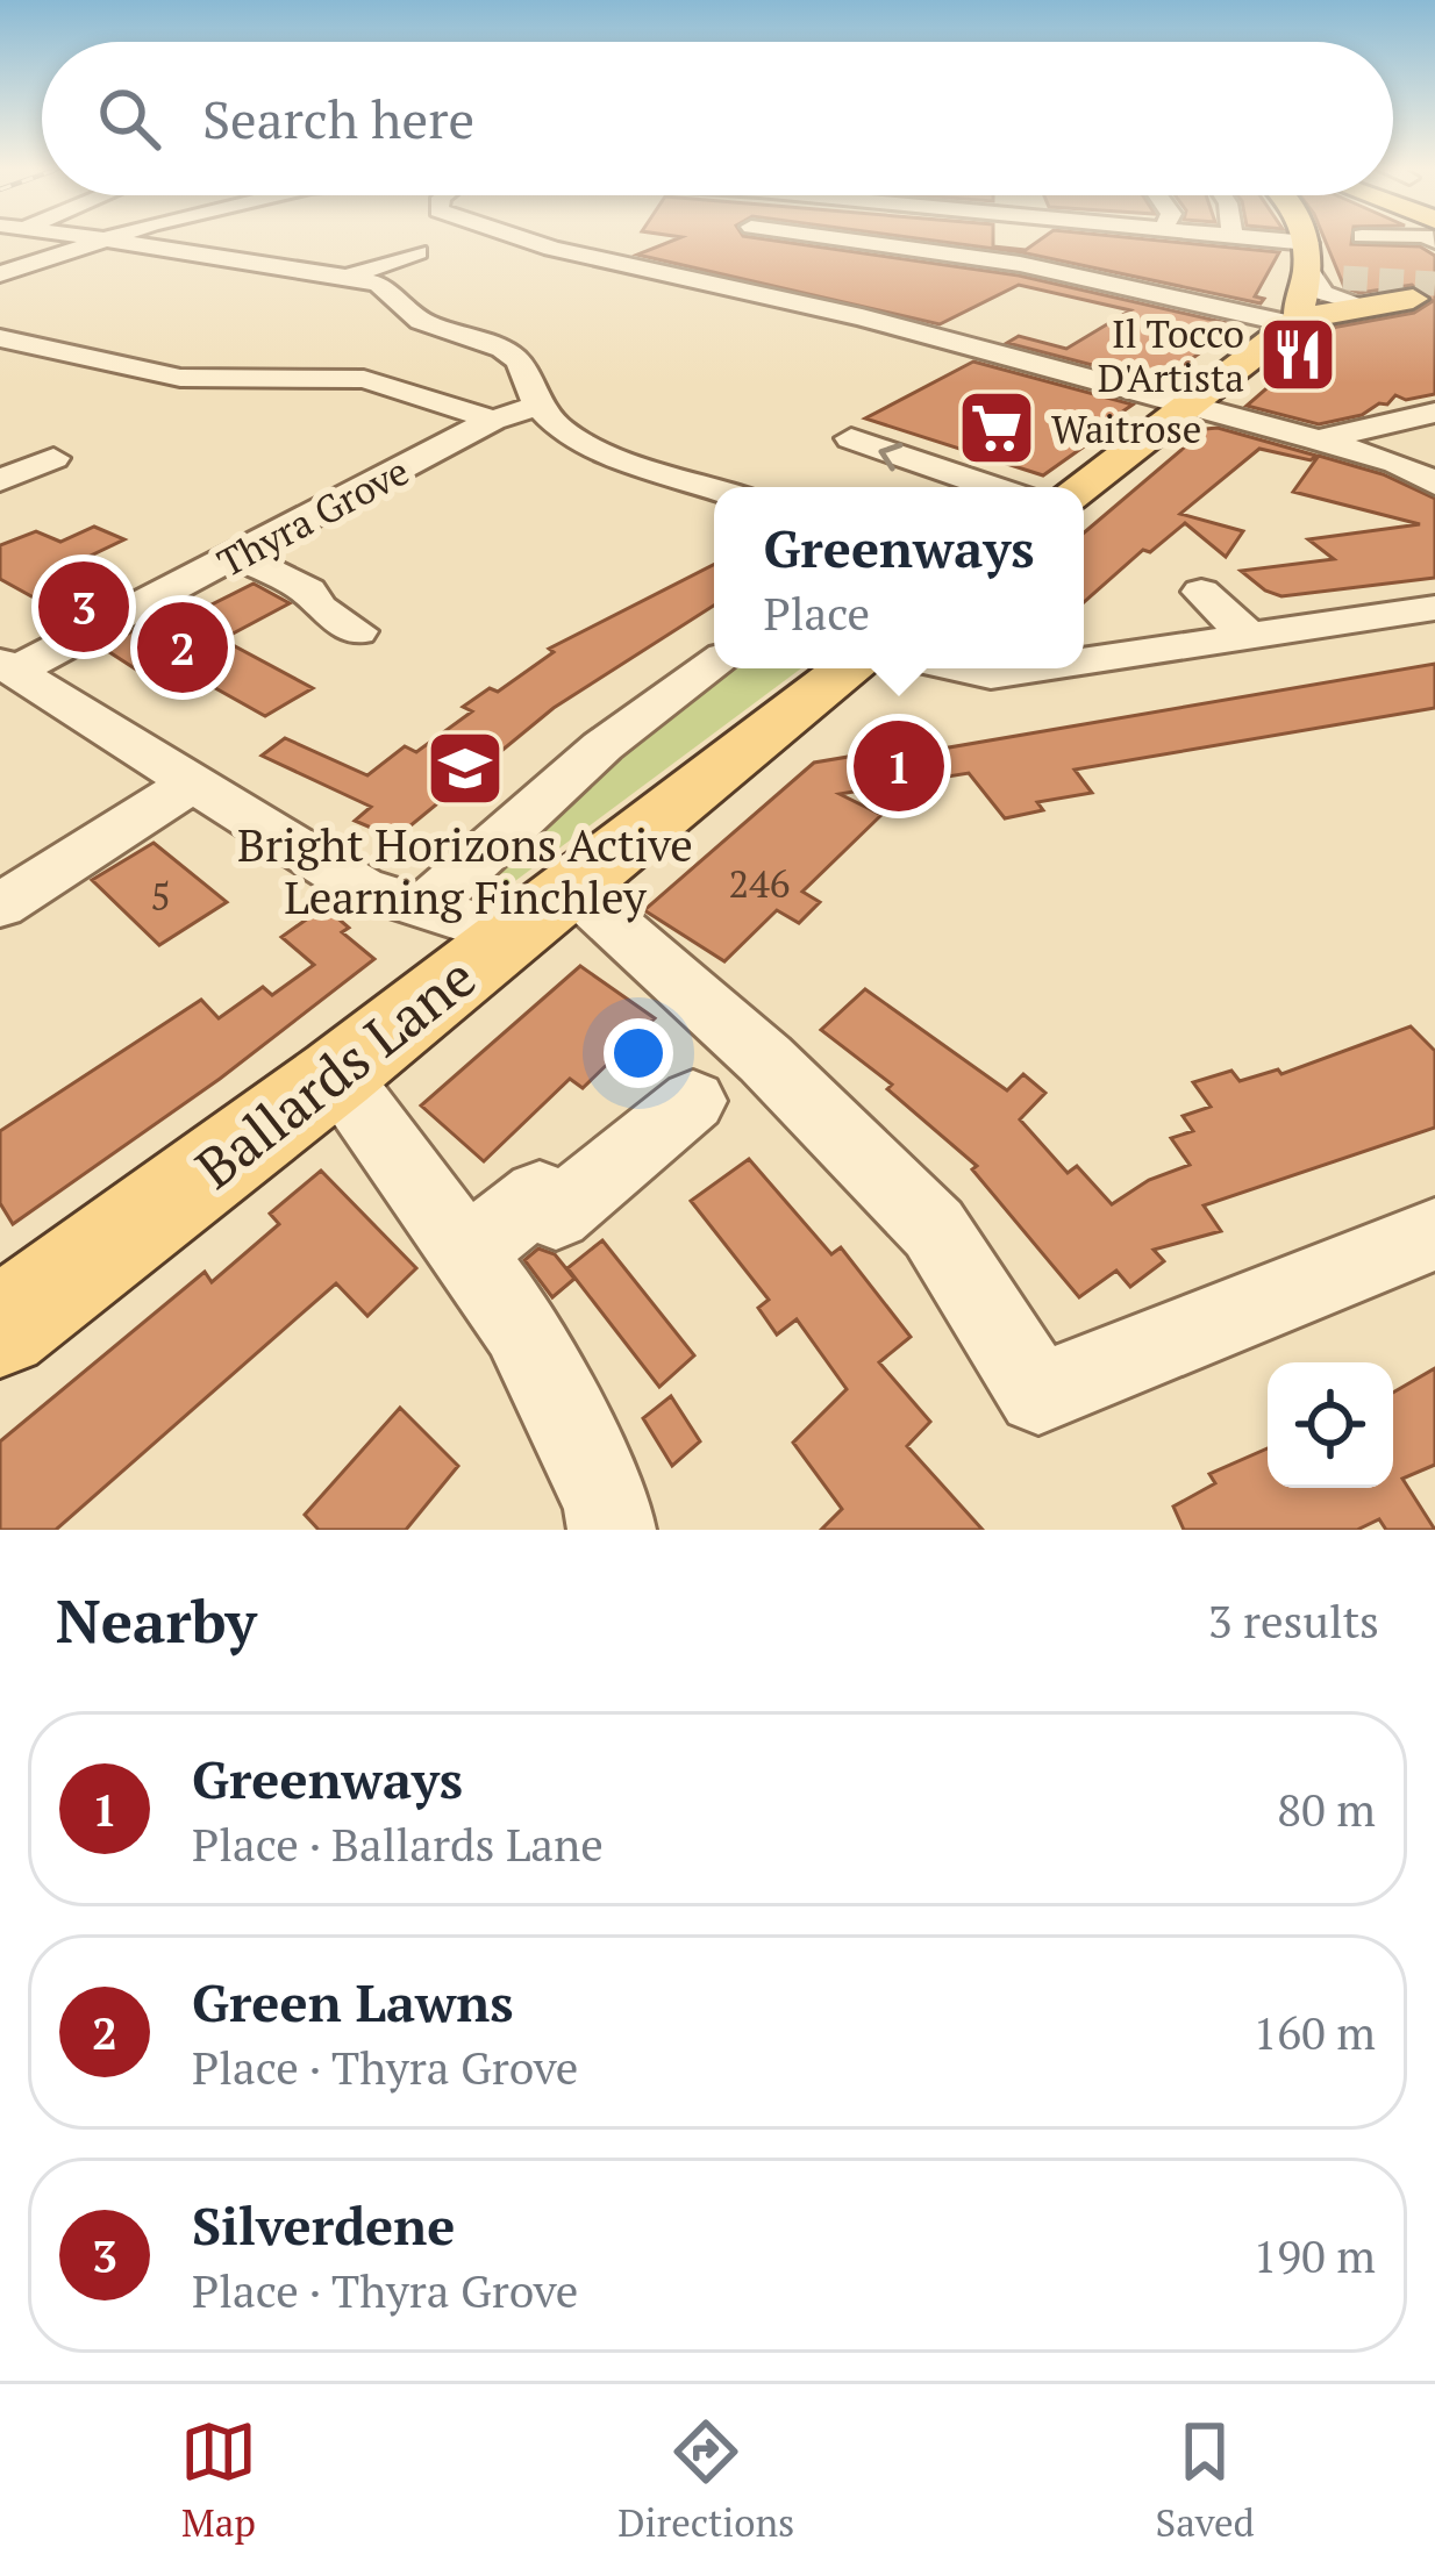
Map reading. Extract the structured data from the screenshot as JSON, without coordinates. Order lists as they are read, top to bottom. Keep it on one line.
{"streets":{"main road":["Ballards Lane"],"street":["Thyra Grove"]},"places":{"restaurant":["Il Tocco D'Artista"],"supermarket":["Waitrose"],"school or university":["Bright Horizons Active Learning Finchley"]},"house_numbers":["246","5"],"page":{"search":"Search here","popup":["Greenways","Place"],"pins":["3","2","1"],"heading":["Nearby","3 results"],"list":[{"mark":"1","name":"Greenways","note":"Place · Ballards Lane","value":"80 m"},{"mark":"2","name":"Green Lawns","note":"Place · Thyra Grove","value":"160 m"},{"mark":"3","name":"Silverdene","note":"Place · Thyra Grove","value":"190 m"}],"nav":["Map","Directions","Saved"]}}
